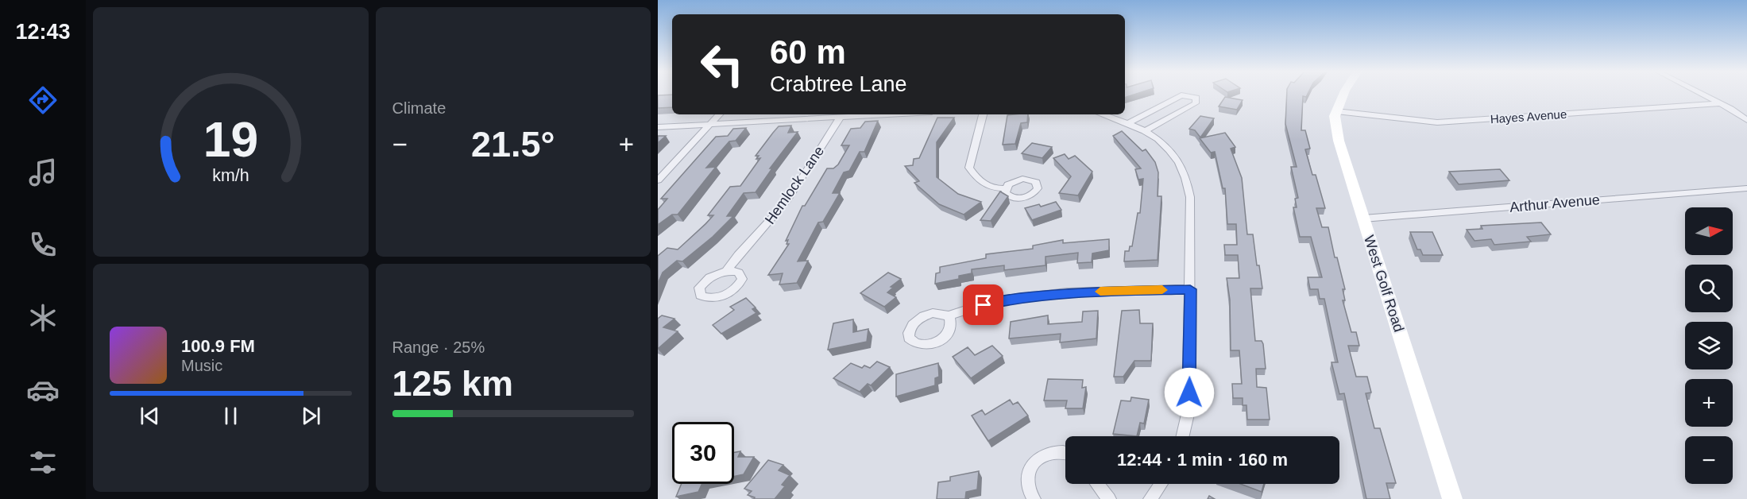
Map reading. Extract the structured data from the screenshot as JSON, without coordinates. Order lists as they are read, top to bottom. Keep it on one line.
{"streets":{"street":["Hayes Avenue","Hemlock Lane","Arthur Avenue","West Golf Road"]},"crossings":[["Hayes Avenue","West Golf Road"],["Arthur Avenue","West Golf Road"]],"north":"right","page":{"tabs":"12:43","tile":["Climate",["Range · 25%","125 km"]],"turn":["60 m","Crabtree Lane"],"heat":["−","21.5°","+"],"map_buttons":["+","−"],"song":["100.9 FM","Music"],"limit":"30","trip":"12:44 · 1 min · 160 m","gauge":["19","km/h"]}}
